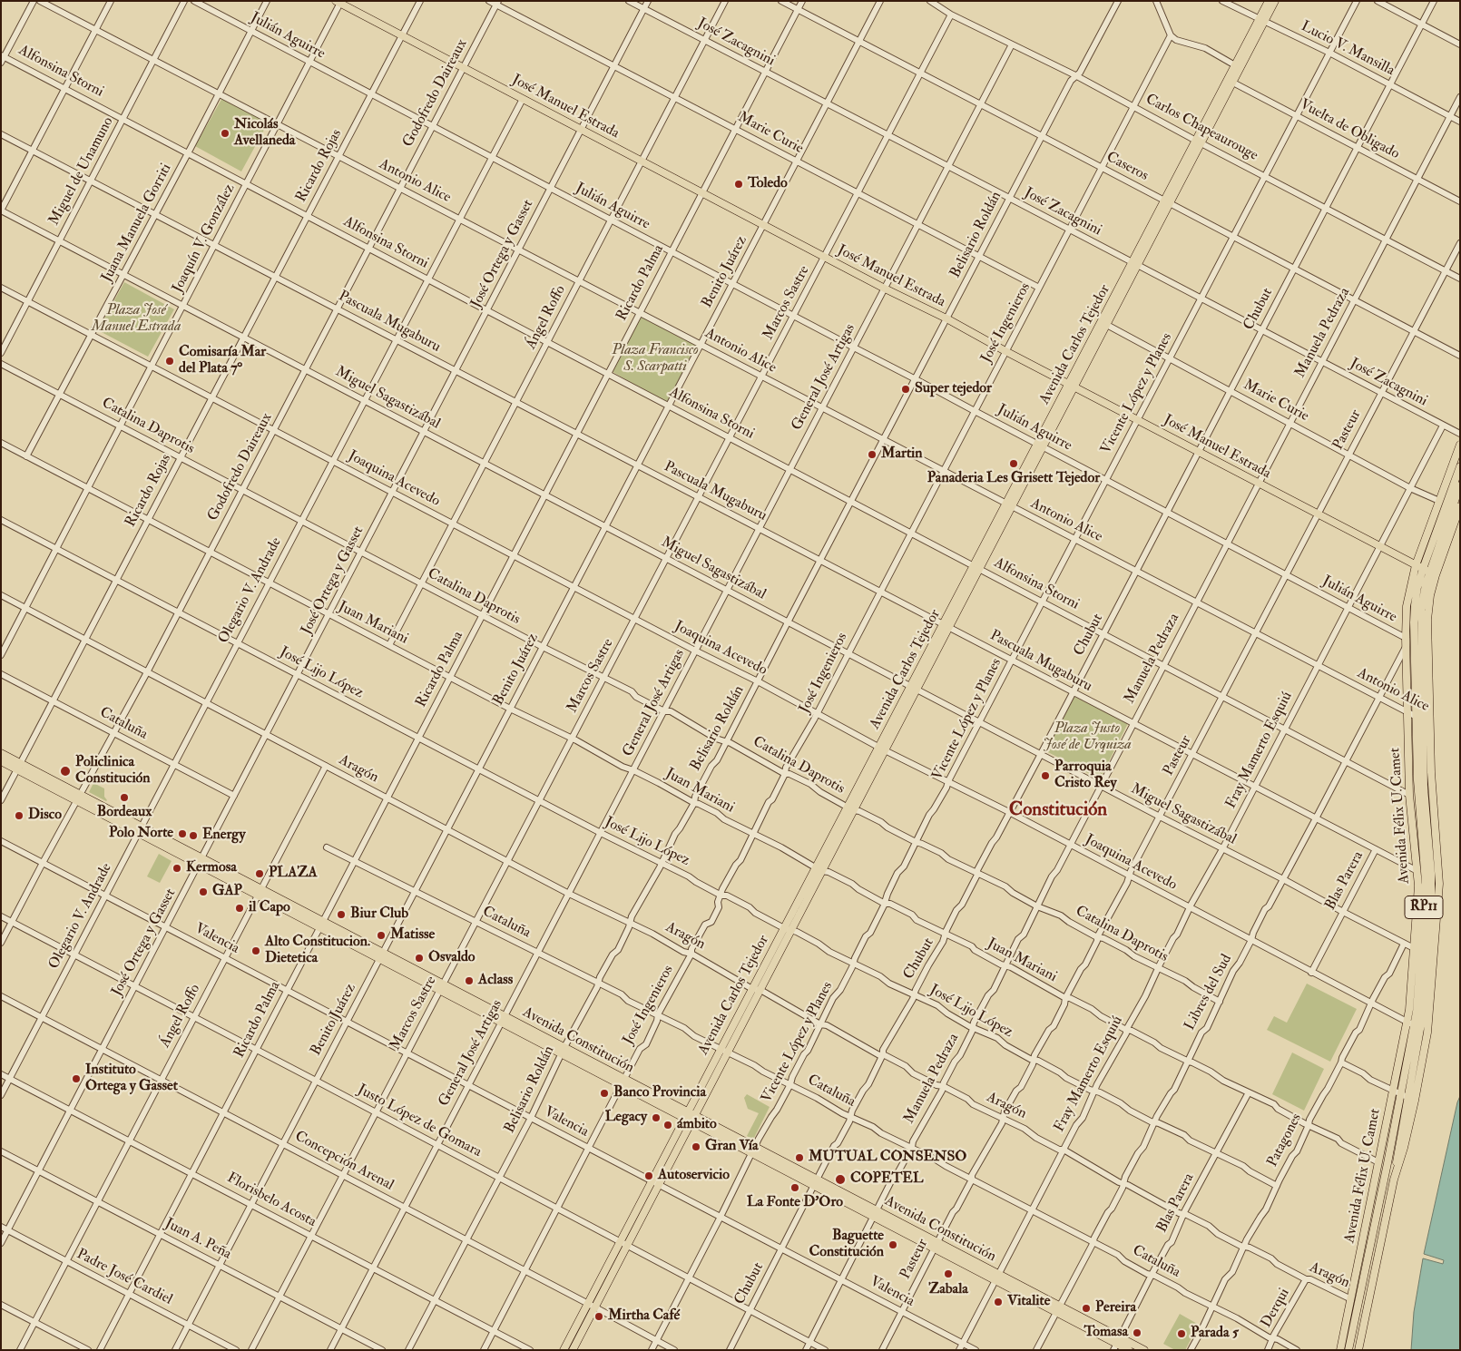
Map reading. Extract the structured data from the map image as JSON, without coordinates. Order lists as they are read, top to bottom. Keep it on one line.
{"streets":{"main road":["José Manuel Estrada","Avenida Carlos Tejedor","Avenida Félix U. Camet","RP11","Avenida Constitución"],"street":["Julián Aguirre","José Zacagnini","Lucio V. Mansilla","Alfonsina Storni","Godofredo Daireaux","Carlos Chapeaurouge","Vuelta de Obligado","Marie Curie","Ricardo Rojas","Caseros","Miguel de Unamuno","Antonio Alice","Juana Manuela Gorriti","Belisario Roldán","Joaquín V. González","José Ortega y Gasset","Benito Juárez","Ricardo Palma","Marcos Sastre","Chubut","Ángel Roffo","Pascuala Mugaburu","José Ingenieros","Manuela Pedraza","General José Artigas","Vicente López y Planes","Miguel Sagastizábal","Catalina Daprotis","Pasteur","Joaquina Acevedo","Olegario V. Andrade","Juan Mariani","José Lijo López","Cataluña","Fray Mamerto Esquiú","Aragón","Blas Parera","Valencia","Libres del Sud","Justo López de Gomara","Patagones","Concepción Arenal","Florisbelo Acosta","Juan A. Peña","Padre José Cardiel","Derqui"]},"crossings":[["Julián Aguirre","Godofredo Daireaux"],["Julián Aguirre","Ricardo Rojas"],["Julián Aguirre","Juana Manuela Gorriti"],["Julián Aguirre","Belisario Roldán"],["Julián Aguirre","Joaquín V. González"],["Julián Aguirre","José Ortega y Gasset"],["Julián Aguirre","Benito Juárez"],["Julián Aguirre","Ricardo Palma"],["Julián Aguirre","Marcos Sastre"],["Julián Aguirre","Chubut"],["Julián Aguirre","Ángel Roffo"],["Julián Aguirre","José Ingenieros"],["Julián Aguirre","Manuela Pedraza"],["Julián Aguirre","Avenida Carlos Tejedor"],["Julián Aguirre","General José Artigas"],["Julián Aguirre","Vicente López y Planes"],["Julián Aguirre","Pasteur"],["Julián Aguirre","Olegario V. Andrade"],["Julián Aguirre","Fray Mamerto Esquiú"],["Julián Aguirre","Avenida Félix U. Camet"],["José Zacagnini","Belisario Roldán"],["José Zacagnini","José Ortega y Gasset"],["José Zacagnini","Benito Juárez"],["José Zacagnini","Ricardo Palma"],["José Zacagnini","Marcos Sastre"],["José Zacagnini","Chubut"],["José Zacagnini","Ángel Roffo"],["José Zacagnini","José Ingenieros"],["José Zacagnini","Manuela Pedraza"],["José Zacagnini","Avenida Carlos Tejedor"],["José Zacagnini","General José Artigas"],["José Zacagnini","Vicente López y Planes"],["José Zacagnini","Pasteur"],["José Zacagnini","Fray Mamerto Esquiú"],["Lucio V. Mansilla","Chubut"],["Lucio V. Mansilla","Manuela Pedraza"],["Lucio V. Mansilla","Avenida Carlos Tejedor"],["Lucio V. Mansilla","Vicente López y Planes"],["Alfonsina Storni","Godofredo Daireaux"],["Alfonsina Storni","Ricardo Rojas"],["Alfonsina Storni","Miguel de Unamuno"],["Alfonsina Storni","Juana Manuela Gorriti"],["Alfonsina Storni","Belisario Roldán"],["Alfonsina Storni","Joaquín V. González"],["Alfonsina Storni","José Ortega y Gasset"],["Alfonsina Storni","Benito Juárez"],["Alfonsina Storni","Ricardo Palma"],["Alfonsina Storni","Marcos Sastre"],["Alfonsina Storni","Chubut"],["Alfonsina Storni","Ángel Roffo"],["Alfonsina Storni","José Ingenieros"],["Alfonsina Storni","Manuela Pedraza"],["Alfonsina Storni","Avenida Carlos Tejedor"],["Alfonsina Storni","General José Artigas"],["Alfonsina Storni","Vicente López y Planes"],["Alfonsina Storni","Pasteur"],["Alfonsina Storni","Olegario V. Andrade"],["Alfonsina Storni","Fray Mamerto Esquiú"],["Alfonsina Storni","Avenida Félix U. Camet"],["Alfonsina Storni","Libres del Sud"],["Godofredo Daireaux","José Manuel Estrada"],["Godofredo Daireaux","Marie Curie"],["Godofredo Daireaux","Antonio Alice"],["Godofredo Daireaux","Pascuala Mugaburu"],["Godofredo Daireaux","Miguel Sagastizábal"],["Godofredo Daireaux","Catalina Daprotis"],["Godofredo Daireaux","Joaquina Acevedo"],["Godofredo Daireaux","Juan Mariani"],["Godofredo Daireaux","José Lijo López"],["Godofredo Daireaux","Cataluña"],["Godofredo Daireaux","Aragón"],["Godofredo Daireaux","Valencia"],["Godofredo Daireaux","Avenida Constitución"],["Godofredo Daireaux","Justo López de Gomara"],["José Manuel Estrada","Ricardo Rojas"],["José Manuel Estrada","Belisario Roldán"],["José Manuel Estrada","Joaquín V. González"],["José Manuel Estrada","José Ortega y Gasset"],["José Manuel Estrada","Benito Juárez"],["José Manuel Estrada","Ricardo Palma"],["José Manuel Estrada","Marcos Sastre"],["José Manuel Estrada","Chubut"],["José Manuel Estrada","Ángel Roffo"],["José Manuel Estrada","José Ingenieros"],["José Manuel Estrada","Manuela Pedraza"],["José Manuel Estrada","Avenida Carlos Tejedor"],["José Manuel Estrada","General José Artigas"],["José Manuel Estrada","Vicente López y Planes"],["José Manuel Estrada","Pasteur"],["José Manuel Estrada","Olegario V. Andrade"],["José Manuel Estrada","Fray Mamerto Esquiú"],["José Manuel Estrada","Avenida Félix U. Camet"],["Carlos Chapeaurouge","Belisario Roldán"],["Carlos Chapeaurouge","Marcos Sastre"],["Carlos Chapeaurouge","Chubut"],["Carlos Chapeaurouge","José Ingenieros"],["Carlos Chapeaurouge","Manuela Pedraza"],["Carlos Chapeaurouge","Avenida Carlos Tejedor"],["Carlos Chapeaurouge","General José Artigas"],["Carlos Chapeaurouge","Vicente López y Planes"],["Carlos Chapeaurouge","Pasteur"],["Vuelta de Obligado","Chubut"],["Vuelta de Obligado","Manuela Pedraza"],["Vuelta de Obligado","Avenida Carlos Tejedor"],["Vuelta de Obligado","Vicente López y Planes"],["Marie Curie","Belisario Roldán"],["Marie Curie","José Ortega y Gasset"],["Marie Curie","Benito Juárez"],["Marie Curie","Ricardo Palma"],["Marie Curie","Marcos Sastre"],["Marie Curie","Chubut"],["Marie Curie","Ángel Roffo"],["Marie Curie","José Ingenieros"],["Marie Curie","Manuela Pedraza"],["Marie Curie","Avenida Carlos Tejedor"],["Marie Curie","General José Artigas"],["Marie Curie","Vicente López y Planes"],["Marie Curie","Pasteur"],["Marie Curie","Fray Mamerto Esquiú"],["Marie Curie","Avenida Félix U. Camet"],["Ricardo Rojas","Antonio Alice"],["Ricardo Rojas","Pascuala Mugaburu"],["Ricardo Rojas","Miguel Sagastizábal"],["Ricardo Rojas","Catalina Daprotis"],["Ricardo Rojas","Joaquina Acevedo"],["Ricardo Rojas","Juan Mariani"],["Ricardo Rojas","José Lijo López"],["Ricardo Rojas","Cataluña"],["Ricardo Rojas","Aragón"],["Ricardo Rojas","Avenida Constitución"],["Caseros","Belisario Roldán"],["Caseros","Benito Juárez"],["Caseros","Ricardo Palma"],["Caseros","Marcos Sastre"],["Caseros","Chubut"],["Caseros","José Ingenieros"],["Caseros","Manuela Pedraza"],["Caseros","Avenida Carlos Tejedor"],["Caseros","General José Artigas"],["Caseros","Vicente López y Planes"],["Caseros","Pasteur"],["Miguel de Unamuno","Antonio Alice"],["Miguel de Unamuno","Pascuala Mugaburu"],["Miguel de Unamuno","Miguel Sagastizábal"],["Miguel de Unamuno","Joaquina Acevedo"],["Antonio Alice","Juana Manuela Gorriti"],["Antonio Alice","Belisario Roldán"],["Antonio Alice","Joaquín V. González"],["Antonio Alice","José Ortega y Gasset"],["Antonio Alice","Benito Juárez"],["Antonio Alice","Ricardo Palma"],["Antonio Alice","Marcos Sastre"],["Antonio Alice","Chubut"],["Antonio Alice","Ángel Roffo"],["Antonio Alice","José Ingenieros"],["Antonio Alice","Manuela Pedraza"],["Antonio Alice","Avenida Carlos Tejedor"],["Antonio Alice","General José Artigas"],["Antonio Alice","Vicente López y Planes"],["Antonio Alice","Pasteur"],["Antonio Alice","Olegario V. Andrade"],["Antonio Alice","Fray Mamerto Esquiú"],["Antonio Alice","Avenida Félix U. Camet"],["Antonio Alice","Libres del Sud"],["Juana Manuela Gorriti","Pascuala Mugaburu"],["Juana Manuela Gorriti","Miguel Sagastizábal"],["Juana Manuela Gorriti","Catalina Daprotis"],["Juana Manuela Gorriti","Joaquina Acevedo"],["Juana Manuela Gorriti","Juan Mariani"],["Belisario Roldán","Pascuala Mugaburu"],["Belisario Roldán","Miguel Sagastizábal"],["Belisario Roldán","Catalina Daprotis"],["Belisario Roldán","Joaquina Acevedo"],["Belisario Roldán","Juan Mariani"],["Belisario Roldán","José Lijo López"],["Belisario Roldán","Cataluña"],["Belisario Roldán","Aragón"],["Belisario Roldán","Valencia"],["Belisario Roldán","Avenida Constitución"],["Belisario Roldán","Justo López de Gomara"],["Belisario Roldán","Concepción Arenal"],["Belisario Roldán","Florisbelo Acosta"],["Joaquín V. González","Pascuala Mugaburu"],["Joaquín V. González","Miguel Sagastizábal"],["Joaquín V. González","Catalina Daprotis"],["Joaquín V. González","Joaquina Acevedo"],["Joaquín V. González","Juan Mariani"],["Joaquín V. González","José Lijo López"],["Joaquín V. González","Aragón"],["José Ortega y Gasset","Pascuala Mugaburu"],["José Ortega y Gasset","Miguel Sagastizábal"],["José Ortega y Gasset","Catalina Daprotis"],["José Ortega y Gasset","Joaquina Acevedo"],["José Ortega y Gasset","Juan Mariani"],["José Ortega y Gasset","José Lijo López"],["José Ortega y Gasset","Cataluña"],["José Ortega y Gasset","Aragón"],["José Ortega y Gasset","Valencia"],["José Ortega y Gasset","Avenida Constitución"],["José Ortega y Gasset","Justo López de Gomara"],["José Ortega y Gasset","Concepción Arenal"],["José Ortega y Gasset","Florisbelo Acosta"],["José Ortega y Gasset","Juan A. Peña"],["José Ortega y Gasset","Padre José Cardiel"],["Benito Juárez","Pascuala Mugaburu"],["Benito Juárez","Miguel Sagastizábal"],["Benito Juárez","Catalina Daprotis"],["Benito Juárez","Joaquina Acevedo"],["Benito Juárez","Juan Mariani"],["Benito Juárez","José Lijo López"],["Benito Juárez","Cataluña"],["Benito Juárez","Aragón"],["Benito Juárez","Valencia"],["Benito Juárez","Avenida Constitución"],["Benito Juárez","Justo López de Gomara"],["Benito Juárez","Concepción Arenal"],["Benito Juárez","Florisbelo Acosta"],["Benito Juárez","Juan A. Peña"],["Benito Juárez","Padre José Cardiel"],["Ricardo Palma","Pascuala Mugaburu"],["Ricardo Palma","Miguel Sagastizábal"],["Ricardo Palma","Catalina Daprotis"],["Ricardo Palma","Joaquina Acevedo"],["Ricardo Palma","Juan Mariani"],["Ricardo Palma","José Lijo López"],["Ricardo Palma","Cataluña"],["Ricardo Palma","Aragón"],["Ricardo Palma","Valencia"],["Ricardo Palma","Avenida Constitución"],["Ricardo Palma","Justo López de Gomara"],["Ricardo Palma","Concepción Arenal"],["Ricardo Palma","Florisbelo Acosta"],["Ricardo Palma","Juan A. Peña"],["Ricardo Palma","Padre José Cardiel"],["Marcos Sastre","Pascuala Mugaburu"],["Marcos Sastre","Miguel Sagastizábal"],["Marcos Sastre","Catalina Daprotis"],["Marcos Sastre","Joaquina Acevedo"],["Marcos Sastre","Juan Mariani"],["Marcos Sastre","José Lijo López"],["Marcos Sastre","Cataluña"],["Marcos Sastre","Aragón"],["Marcos Sastre","Valencia"],["Marcos Sastre","Avenida Constitución"],["Marcos Sastre","Justo López de Gomara"],["Marcos Sastre","Concepción Arenal"],["Marcos Sastre","Florisbelo Acosta"],["Marcos Sastre","Juan A. Peña"],["Chubut","Pascuala Mugaburu"],["Chubut","Miguel Sagastizábal"],["Chubut","Catalina Daprotis"],["Chubut","Joaquina Acevedo"],["Chubut","Juan Mariani"],["Chubut","José Lijo López"],["Chubut","Cataluña"],["Chubut","Aragón"],["Chubut","Valencia"],["Chubut","Avenida Constitución"],["Chubut","Justo López de Gomara"],["Ángel Roffo","Pascuala Mugaburu"],["Ángel Roffo","Miguel Sagastizábal"],["Ángel Roffo","Catalina Daprotis"],["Ángel Roffo","Joaquina Acevedo"],["Ángel Roffo","Juan Mariani"],["Ángel Roffo","Aragón"],["Ángel Roffo","Valencia"],["Ángel Roffo","Avenida Constitución"],["Ángel Roffo","Justo López de Gomara"],["Ángel Roffo","Concepción Arenal"],["Ángel Roffo","Florisbelo Acosta"],["Ángel Roffo","Juan A. Peña"],["Ángel Roffo","Padre José Cardiel"],["Pascuala Mugaburu","José Ingenieros"],["Pascuala Mugaburu","Manuela Pedraza"],["Pascuala Mugaburu","Avenida Carlos Tejedor"],["Pascuala Mugaburu","General José Artigas"],["Pascuala Mugaburu","Vicente López y Planes"],["Pascuala Mugaburu","Pasteur"],["Pascuala Mugaburu","Olegario V. Andrade"],["Pascuala Mugaburu","Fray Mamerto Esquiú"],["Pascuala Mugaburu","Avenida Félix U. Camet"],["Pascuala Mugaburu","Blas Parera"],["Pascuala Mugaburu","Libres del Sud"],["José Ingenieros","Miguel Sagastizábal"],["José Ingenieros","Catalina Daprotis"],["José Ingenieros","Joaquina Acevedo"],["José Ingenieros","Juan Mariani"],["José Ingenieros","José Lijo López"],["José Ingenieros","Cataluña"],["José Ingenieros","Aragón"],["José Ingenieros","Valencia"],["José Ingenieros","Avenida Constitución"],["José Ingenieros","Justo López de Gomara"],["José Ingenieros","Concepción Arenal"],["José Ingenieros","Florisbelo Acosta"],["Manuela Pedraza","Miguel Sagastizábal"],["Manuela Pedraza","Catalina Daprotis"],["Manuela Pedraza","Joaquina Acevedo"],["Manuela Pedraza","Juan Mariani"],["Manuela Pedraza","José Lijo López"],["Manuela Pedraza","Cataluña"],["Manuela Pedraza","Aragón"],["Manuela Pedraza","Valencia"],["Manuela Pedraza","Avenida Constitución"],["Manuela Pedraza","Justo López de Gomara"],["Avenida Carlos Tejedor","Miguel Sagastizábal"],["Avenida Carlos Tejedor","Catalina Daprotis"],["Avenida Carlos Tejedor","Joaquina Acevedo"],["Avenida Carlos Tejedor","Juan Mariani"],["Avenida Carlos Tejedor","José Lijo López"],["Avenida Carlos Tejedor","Cataluña"],["Avenida Carlos Tejedor","Aragón"],["Avenida Carlos Tejedor","Valencia"],["Avenida Carlos Tejedor","Avenida Constitución"],["Avenida Carlos Tejedor","Justo López de Gomara"],["Avenida Carlos Tejedor","Concepción Arenal"],["General José Artigas","Miguel Sagastizábal"],["General José Artigas","Catalina Daprotis"],["General José Artigas","Joaquina Acevedo"],["General José Artigas","Juan Mariani"],["General José Artigas","José Lijo López"],["General José Artigas","Cataluña"],["General José Artigas","Aragón"],["General José Artigas","Valencia"],["General José Artigas","Avenida Constitución"],["General José Artigas","Justo López de Gomara"],["General José Artigas","Concepción Arenal"],["General José Artigas","Florisbelo Acosta"],["General José Artigas","Juan A. Peña"],["Vicente López y Planes","Miguel Sagastizábal"],["Vicente López y Planes","Catalina Daprotis"],["Vicente López y Planes","Joaquina Acevedo"],["Vicente López y Planes","Juan Mariani"],["Vicente López y Planes","José Lijo López"],["Vicente López y Planes","Cataluña"],["Vicente López y Planes","Aragón"],["Vicente López y Planes","Valencia"],["Vicente López y Planes","Avenida Constitución"],["Vicente López y Planes","Justo López de Gomara"],["Vicente López y Planes","Concepción Arenal"],["Miguel Sagastizábal","Pasteur"],["Miguel Sagastizábal","Olegario V. Andrade"],["Miguel Sagastizábal","Fray Mamerto Esquiú"],["Miguel Sagastizábal","Avenida Félix U. Camet"],["Miguel Sagastizábal","Blas Parera"],["Miguel Sagastizábal","Libres del Sud"],["Miguel Sagastizábal","Patagones"],["Catalina Daprotis","Pasteur"],["Catalina Daprotis","Olegario V. Andrade"],["Catalina Daprotis","Fray Mamerto Esquiú"],["Catalina Daprotis","Libres del Sud"],["Pasteur","Joaquina Acevedo"],["Pasteur","Juan Mariani"],["Pasteur","José Lijo López"],["Pasteur","Cataluña"],["Pasteur","Aragón"],["Pasteur","Valencia"],["Pasteur","Avenida Constitución"],["Joaquina Acevedo","Olegario V. Andrade"],["Joaquina Acevedo","Fray Mamerto Esquiú"],["Joaquina Acevedo","Avenida Félix U. Camet"],["Joaquina Acevedo","Blas Parera"],["Joaquina Acevedo","Libres del Sud"],["Joaquina Acevedo","Patagones"],["Olegario V. Andrade","Juan Mariani"],["Olegario V. Andrade","José Lijo López"],["Olegario V. Andrade","Cataluña"],["Olegario V. Andrade","Aragón"],["Olegario V. Andrade","Valencia"],["Olegario V. Andrade","Avenida Constitución"],["Olegario V. Andrade","Justo López de Gomara"],["Olegario V. Andrade","Concepción Arenal"],["Olegario V. Andrade","Florisbelo Acosta"],["Juan Mariani","Fray Mamerto Esquiú"],["Juan Mariani","Avenida Félix U. Camet"],["Juan Mariani","Blas Parera"],["Juan Mariani","Libres del Sud"],["Juan Mariani","Patagones"],["José Lijo López","Fray Mamerto Esquiú"],["José Lijo López","Blas Parera"],["José Lijo López","Libres del Sud"],["José Lijo López","Patagones"],["Cataluña","Fray Mamerto Esquiú"],["Cataluña","Blas Parera"],["Cataluña","Libres del Sud"],["Cataluña","Patagones"],["Cataluña","Derqui"],["Fray Mamerto Esquiú","Aragón"],["Fray Mamerto Esquiú","Valencia"],["Fray Mamerto Esquiú","Avenida Constitución"],["Aragón","Avenida Félix U. Camet"],["Aragón","Blas Parera"],["Aragón","Libres del Sud"],["Aragón","Patagones"],["Aragón","Derqui"],["Avenida Félix U. Camet","Libres del Sud"],["Blas Parera","Avenida Constitución"],["Libres del Sud","Avenida Constitución"]],"districts":["Constitución"],"parks":["Plaza José Manuel Estrada","Plaza Francisco S. Scarpatti","Plaza Justo José de Urquiza"],"places":["Nicolás Avellaneda","Toledo","Comisaría Mar del Plata 7°","Super tejedor","Martin","Panaderia Les Grisett Tejedor","Policlinica Constitución","Parroquia Cristo Rey","Bordeaux","Disco","Polo Norte","Energy","Kermosa","PLAZA","GAP","il Capo","Biur Club","Matisse","Alto Constitucion. Dietetica","Osvaldo","Aclass","Instituto Ortega y Gasset","Banco Provincia","Legacy","ámbito","Gran Vía","MUTUAL CONSENSO","Autoservicio","COPETEL","La Fonte D'Oro","Baguette Constitución","Zabala","Vitalite","Pereira","Mirtha Café","Tomasa","Parada 5"]}
